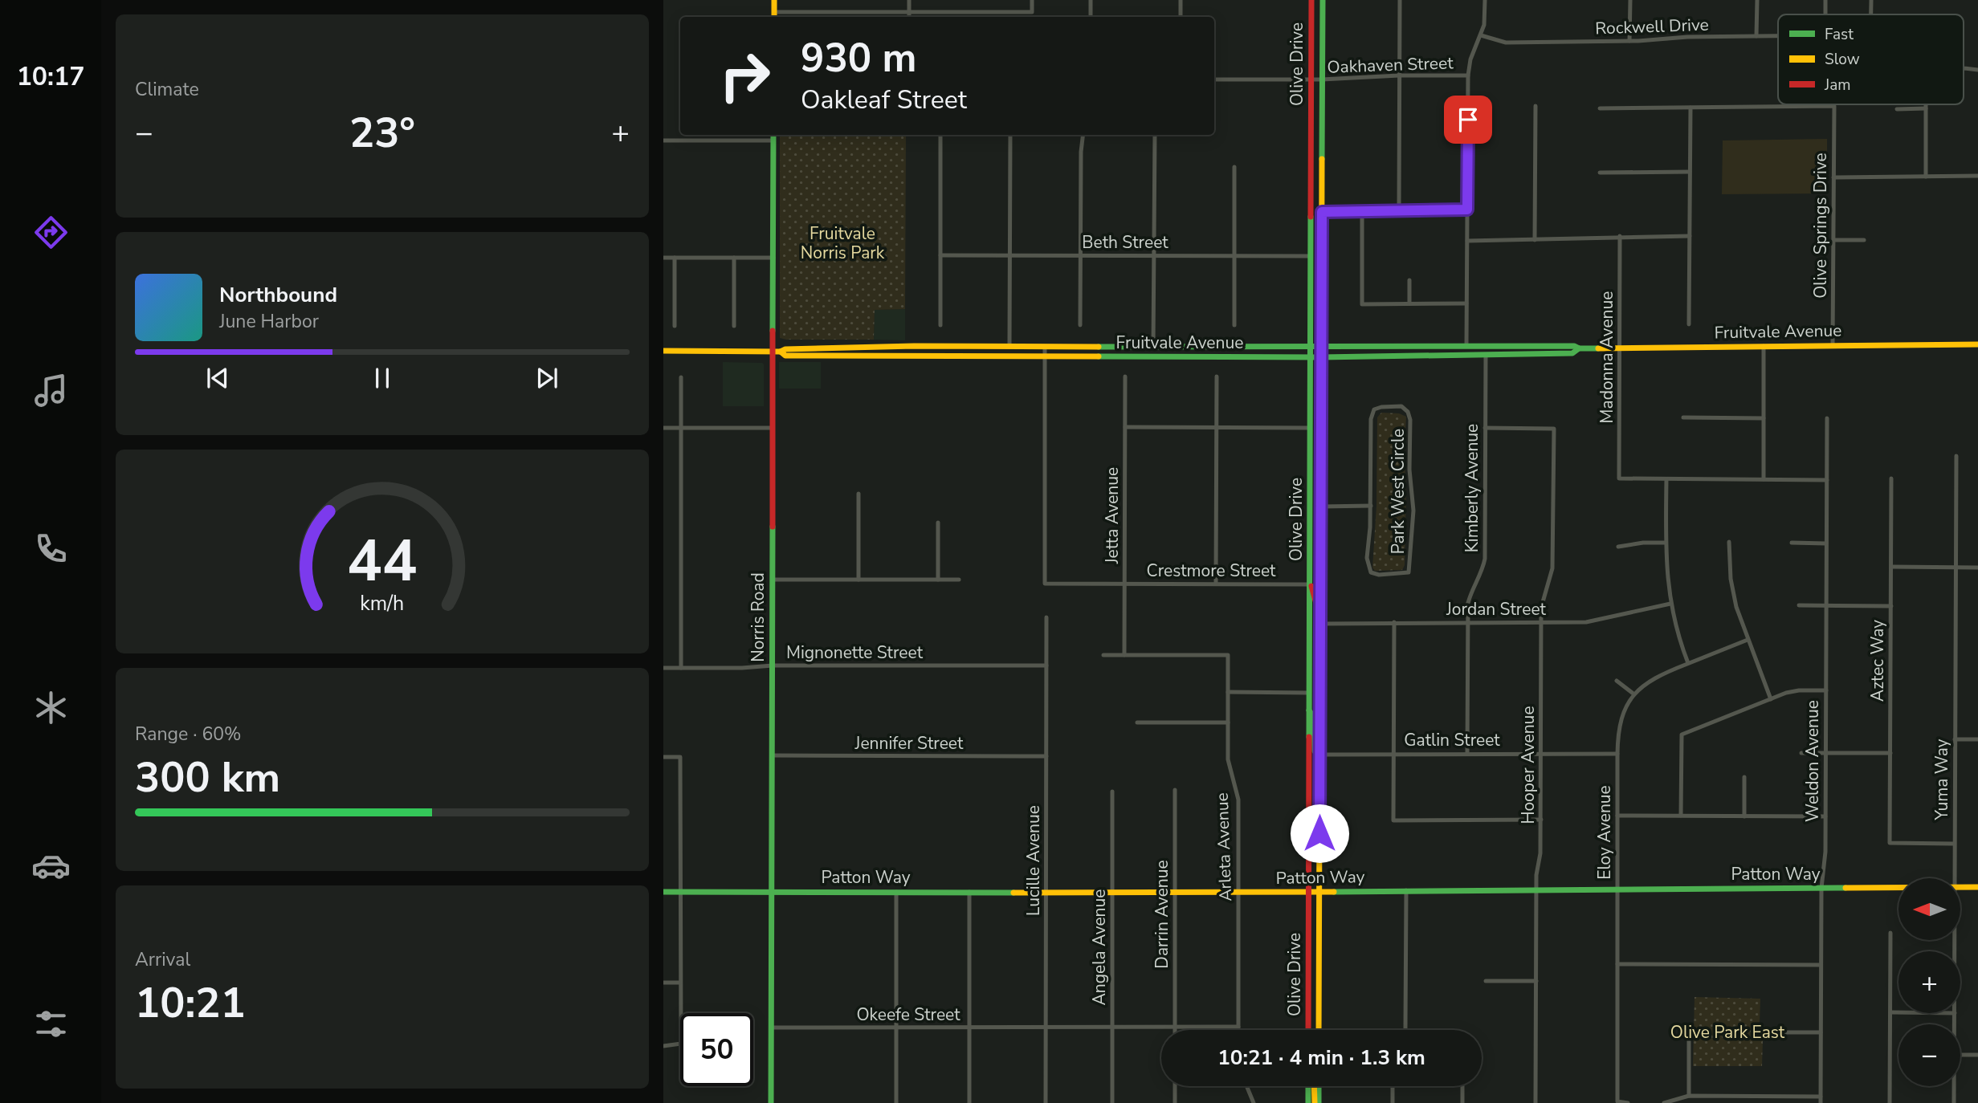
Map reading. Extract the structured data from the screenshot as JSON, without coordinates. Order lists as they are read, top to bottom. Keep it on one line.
{"streets":{"main road":["Olive Drive","Fruitvale Avenue","Norris Road","Patton Way"],"street":["Rockwell Drive","Oakhaven Street","Olive Springs Drive","Beth Street","Madonna Avenue","Kimberly Avenue","Park West Circle","Jetta Avenue","Crestmore Street","Jordan Street","Mignonette Street","Aztec Way","Gatlin Street","Jennifer Street","Weldon Avenue","Hooper Avenue","Yuma Way","Eloy Avenue","Arleta Avenue","Lucille Avenue","Darrin Avenue","Angela Avenue","Okeefe Street"]},"crossings":[["Olive Drive","Oakhaven Street"],["Olive Drive","Beth Street"],["Olive Drive","Fruitvale Avenue"],["Olive Drive","Crestmore Street"],["Olive Drive","Jordan Street"],["Olive Drive","Gatlin Street"],["Olive Drive","Patton Way"],["Olive Springs Drive","Fruitvale Avenue"],["Fruitvale Avenue","Madonna Avenue"],["Fruitvale Avenue","Kimberly Avenue"],["Fruitvale Avenue","Crestmore Street"],["Fruitvale Avenue","Norris Road"],["Kimberly Avenue","Jordan Street"],["Kimberly Avenue","Gatlin Street"],["Kimberly Avenue","Hooper Avenue"],["Jetta Avenue","Crestmore Street"],["Jetta Avenue","Arleta Avenue"],["Jordan Street","Hooper Avenue"],["Norris Road","Mignonette Street"],["Norris Road","Jennifer Street"],["Norris Road","Patton Way"],["Norris Road","Okeefe Street"],["Mignonette Street","Lucille Avenue"],["Aztec Way","Yuma Way"],["Gatlin Street","Hooper Avenue"],["Gatlin Street","Eloy Avenue"],["Jennifer Street","Lucille Avenue"],["Weldon Avenue","Patton Way"],["Hooper Avenue","Patton Way"],["Eloy Avenue","Patton Way"],["Arleta Avenue","Patton Way"],["Lucille Avenue","Patton Way"],["Lucille Avenue","Okeefe Street"],["Patton Way","Darrin Avenue"],["Patton Way","Angela Avenue"],["Angela Avenue","Okeefe Street"]],"parks":["Fruitvale Norris Park","Olive Park East"],"legend":["Fast","Slow","Jam"],"north":"left","page":{"tabs":"10:17","tile":["Climate",["Range · 60%","300 km"],["Arrival","10:21"]],"turn":["930 m","Oakleaf Street"],"heat":["−","23°","+"],"song":["Northbound","June Harbor"],"map_buttons":["+","−"],"limit":"50","trip":"10:21 · 4 min · 1.3 km","gauge":["44","km/h"]}}
